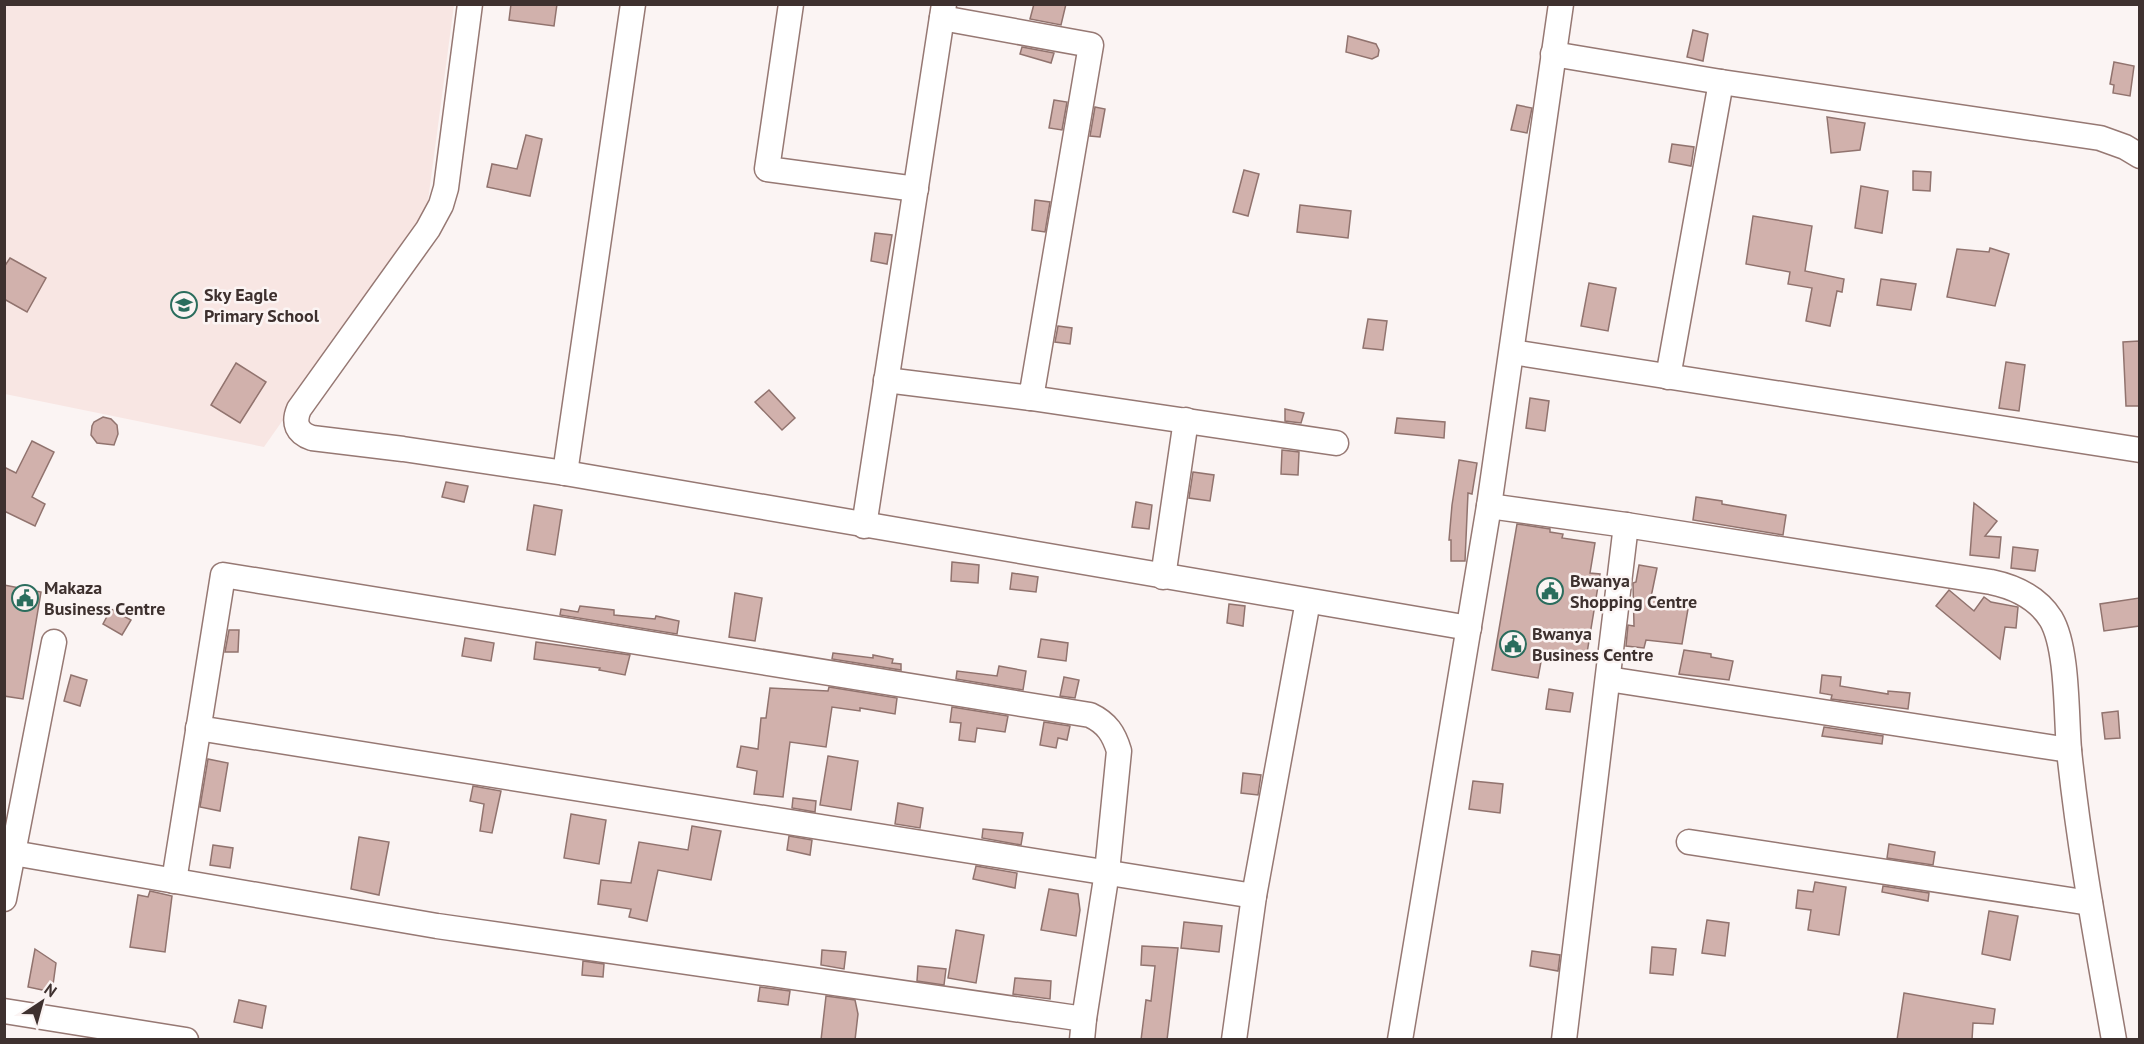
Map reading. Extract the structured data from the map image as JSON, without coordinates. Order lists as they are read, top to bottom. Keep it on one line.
{"places":{"school or university":["Sky Eagle Primary School"],"public building":["Bwanya Shopping Centre","Makaza Business Centre","Bwanya Business Centre"]},"north":"top right"}
